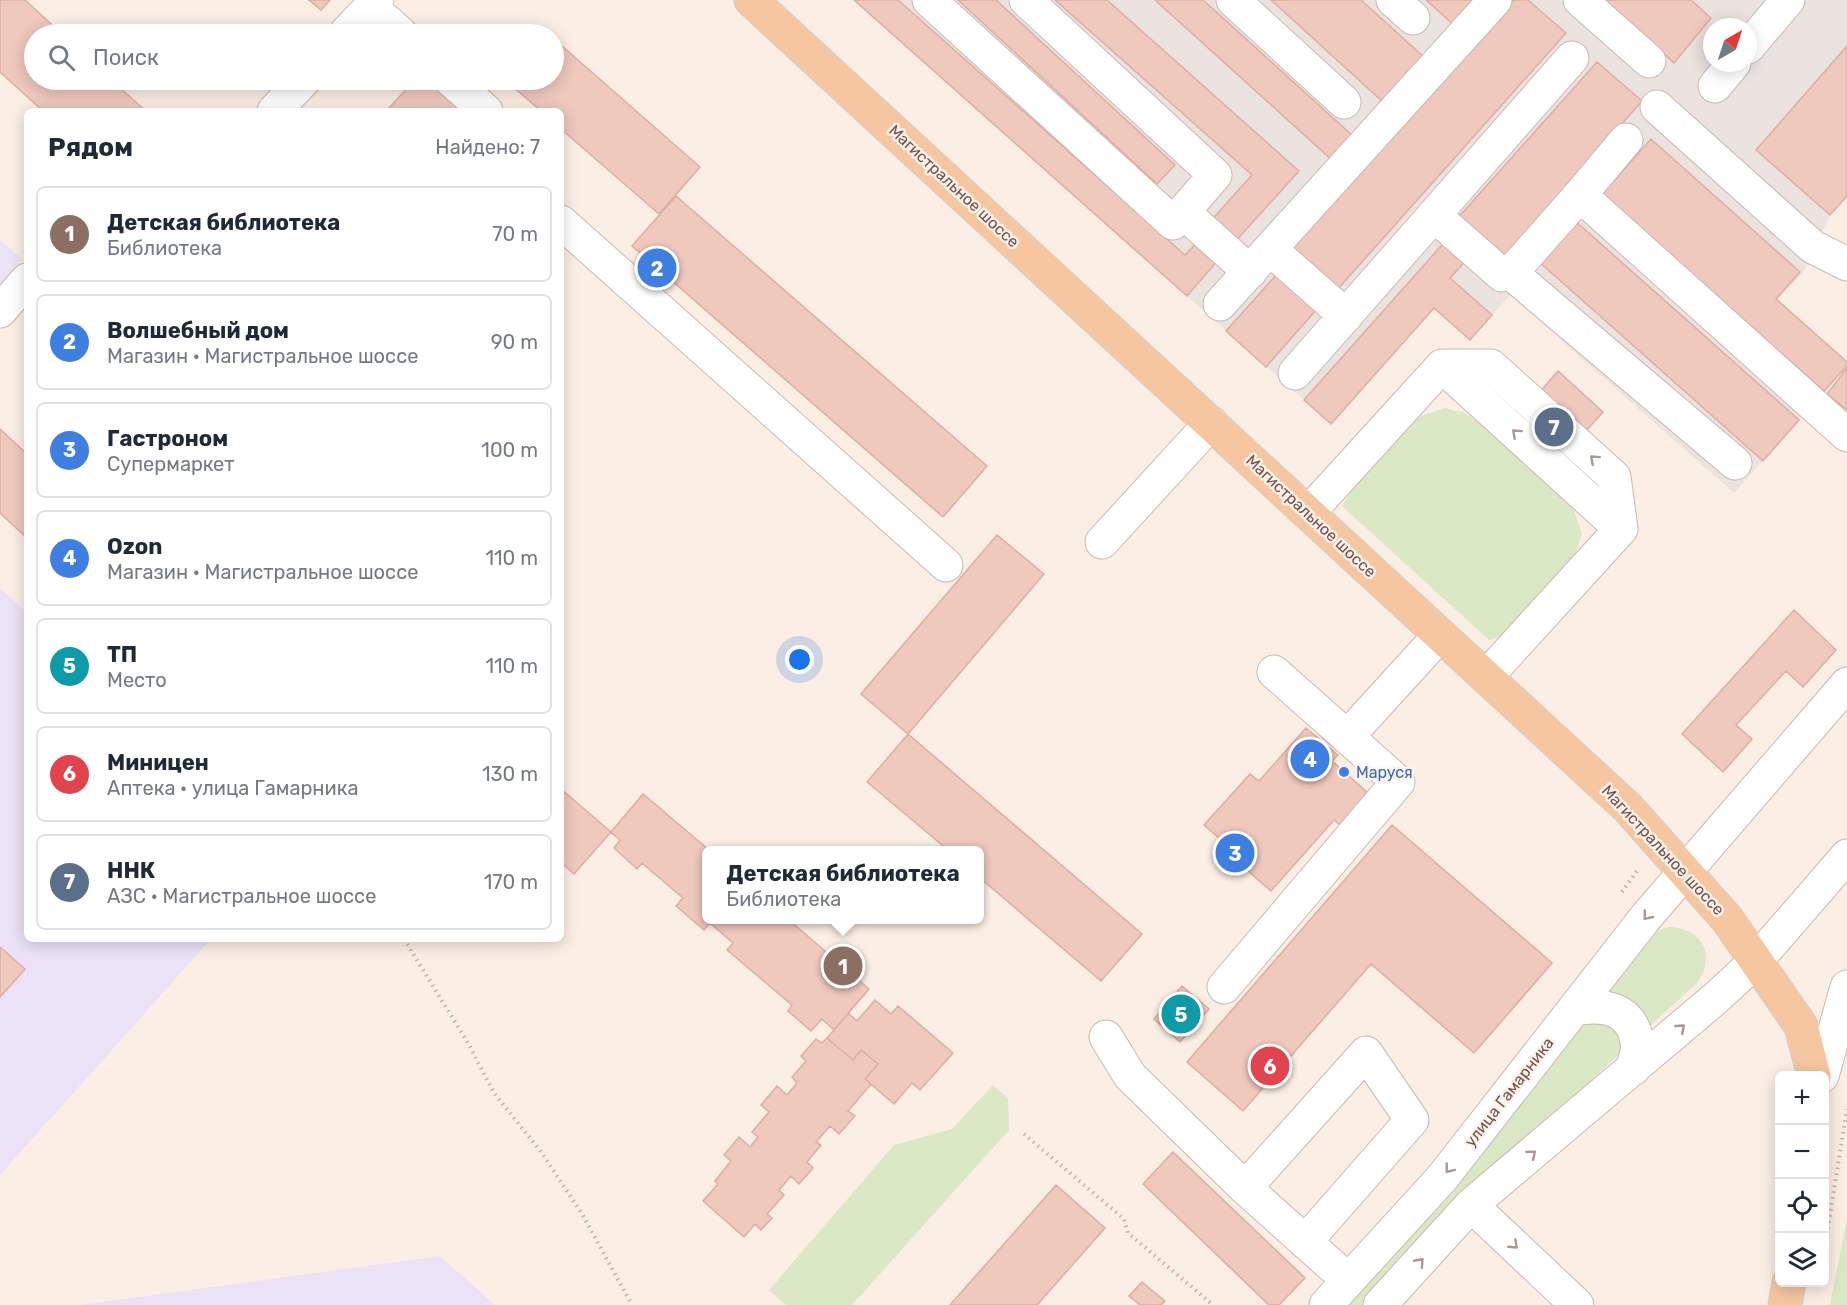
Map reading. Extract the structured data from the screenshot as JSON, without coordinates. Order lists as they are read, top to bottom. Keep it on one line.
{"streets":{"main road":["Магистральное шоссе"],"street":["улица Гамарника"]},"crossings":[["Магистральное шоссе","улица Гамарника"]],"places":["Маруся"],"north":"top right","page":{"search":"Поиск","heading":["Рядом","Найдено: 7"],"list":[{"mark":"1","name":"Детская библиотека","note":"Библиотека","value":"70 m"},{"mark":"2","name":"Волшебный дом","note":"Магазин · Магистральное шоссе","value":"90 m"},{"mark":"3","name":"Гастроном","note":"Супермаркет","value":"100 m"},{"mark":"4","name":"Ozon","note":"Магазин · Магистральное шоссе","value":"110 m"},{"mark":"5","name":"ТП","note":"Место","value":"110 m"},{"mark":"6","name":"Миницен","note":"Аптека · улица Гамарника","value":"130 m"},{"mark":"7","name":"ННК","note":"АЗС · Магистральное шоссе","value":"170 m"}],"pins":["2","7","4","3","1","5","6"],"popup":["Детская библиотека","Библиотека"],"map_buttons":["+","−"]}}
